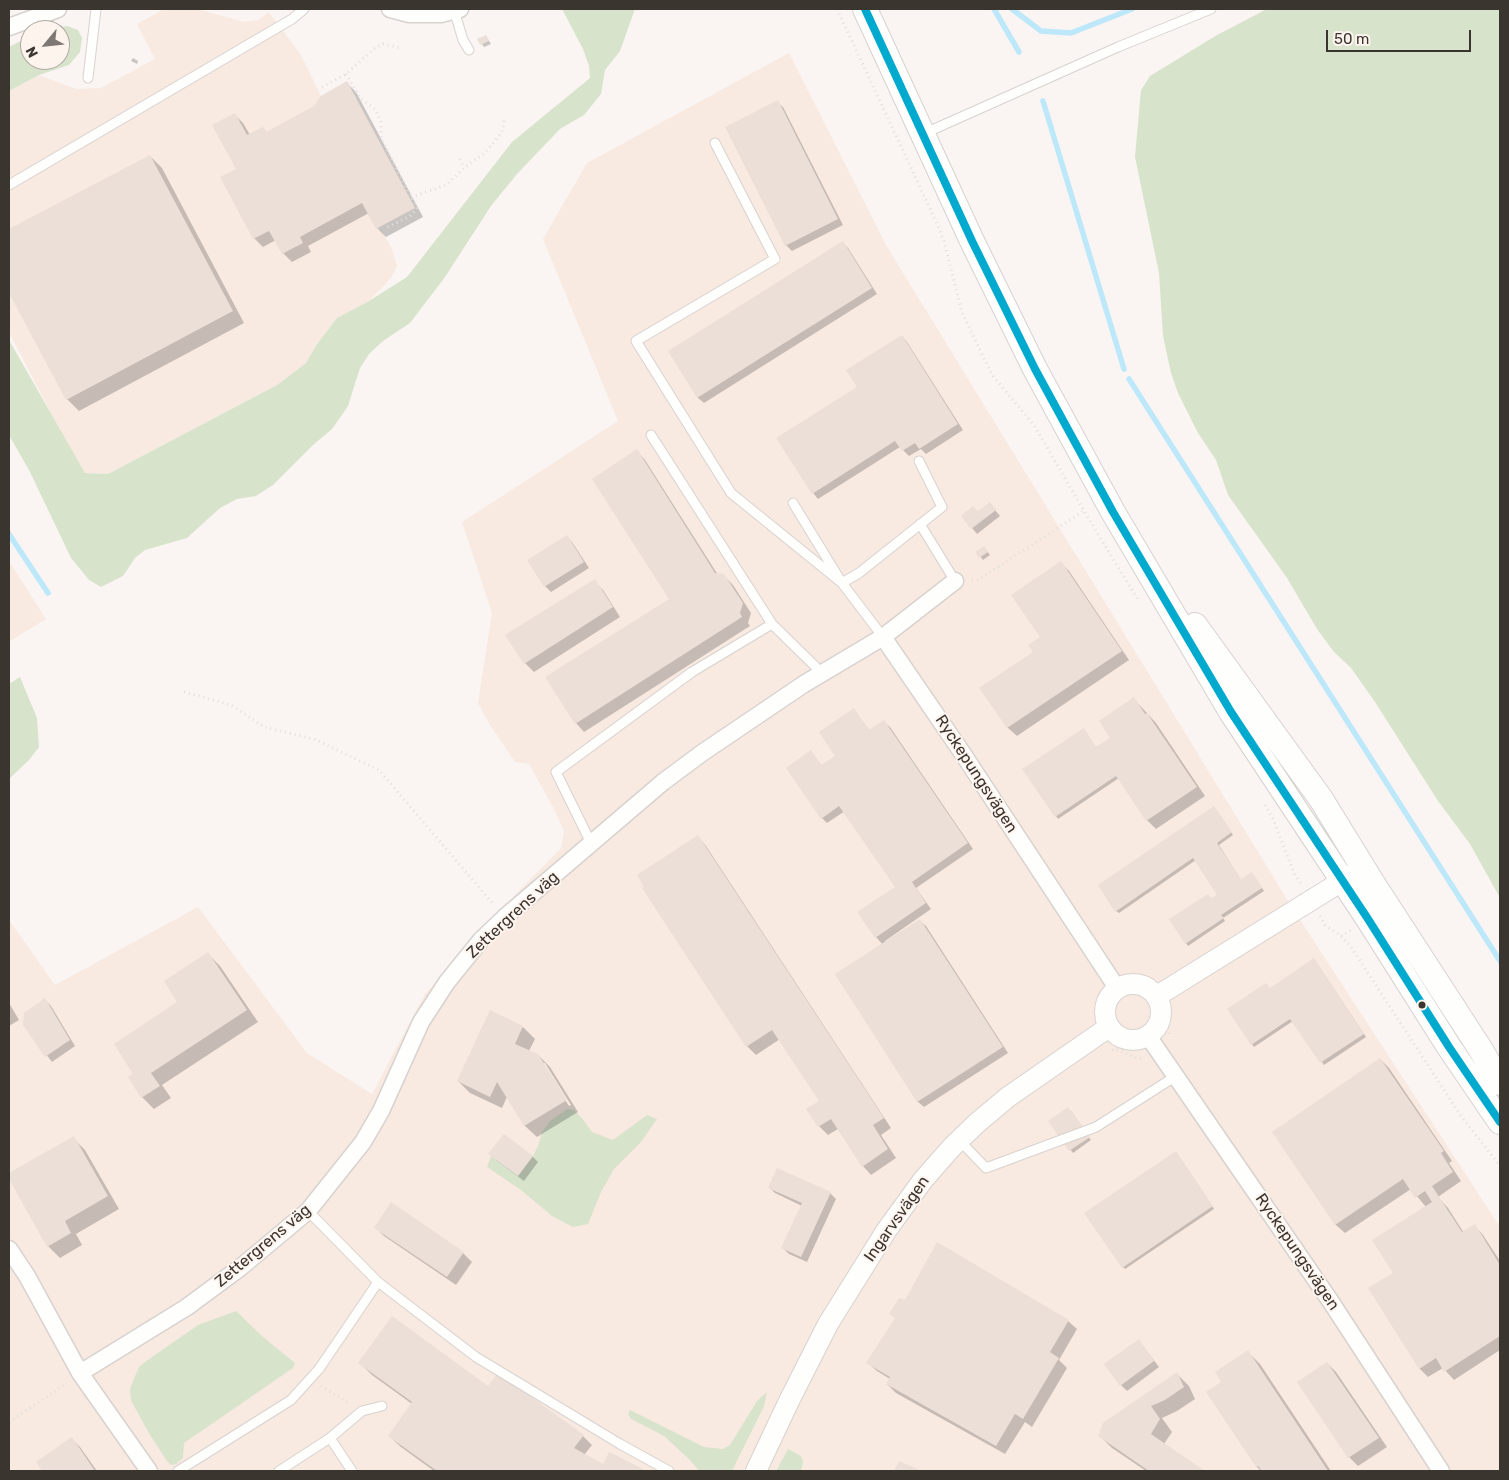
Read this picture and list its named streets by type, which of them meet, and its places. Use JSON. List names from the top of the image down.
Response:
{
  "streets": {
    "street": ["Ryckepungsvägen", "Zettergrens väg", "Ingarvsvägen"]
  },
  "crossings": [
    ["Ryckepungsvägen", "Zettergrens väg"],
    ["Ryckepungsvägen", "Ingarvsvägen"]
  ],
  "scale_bar": "50 m",
  "north": "bottom left"
}
